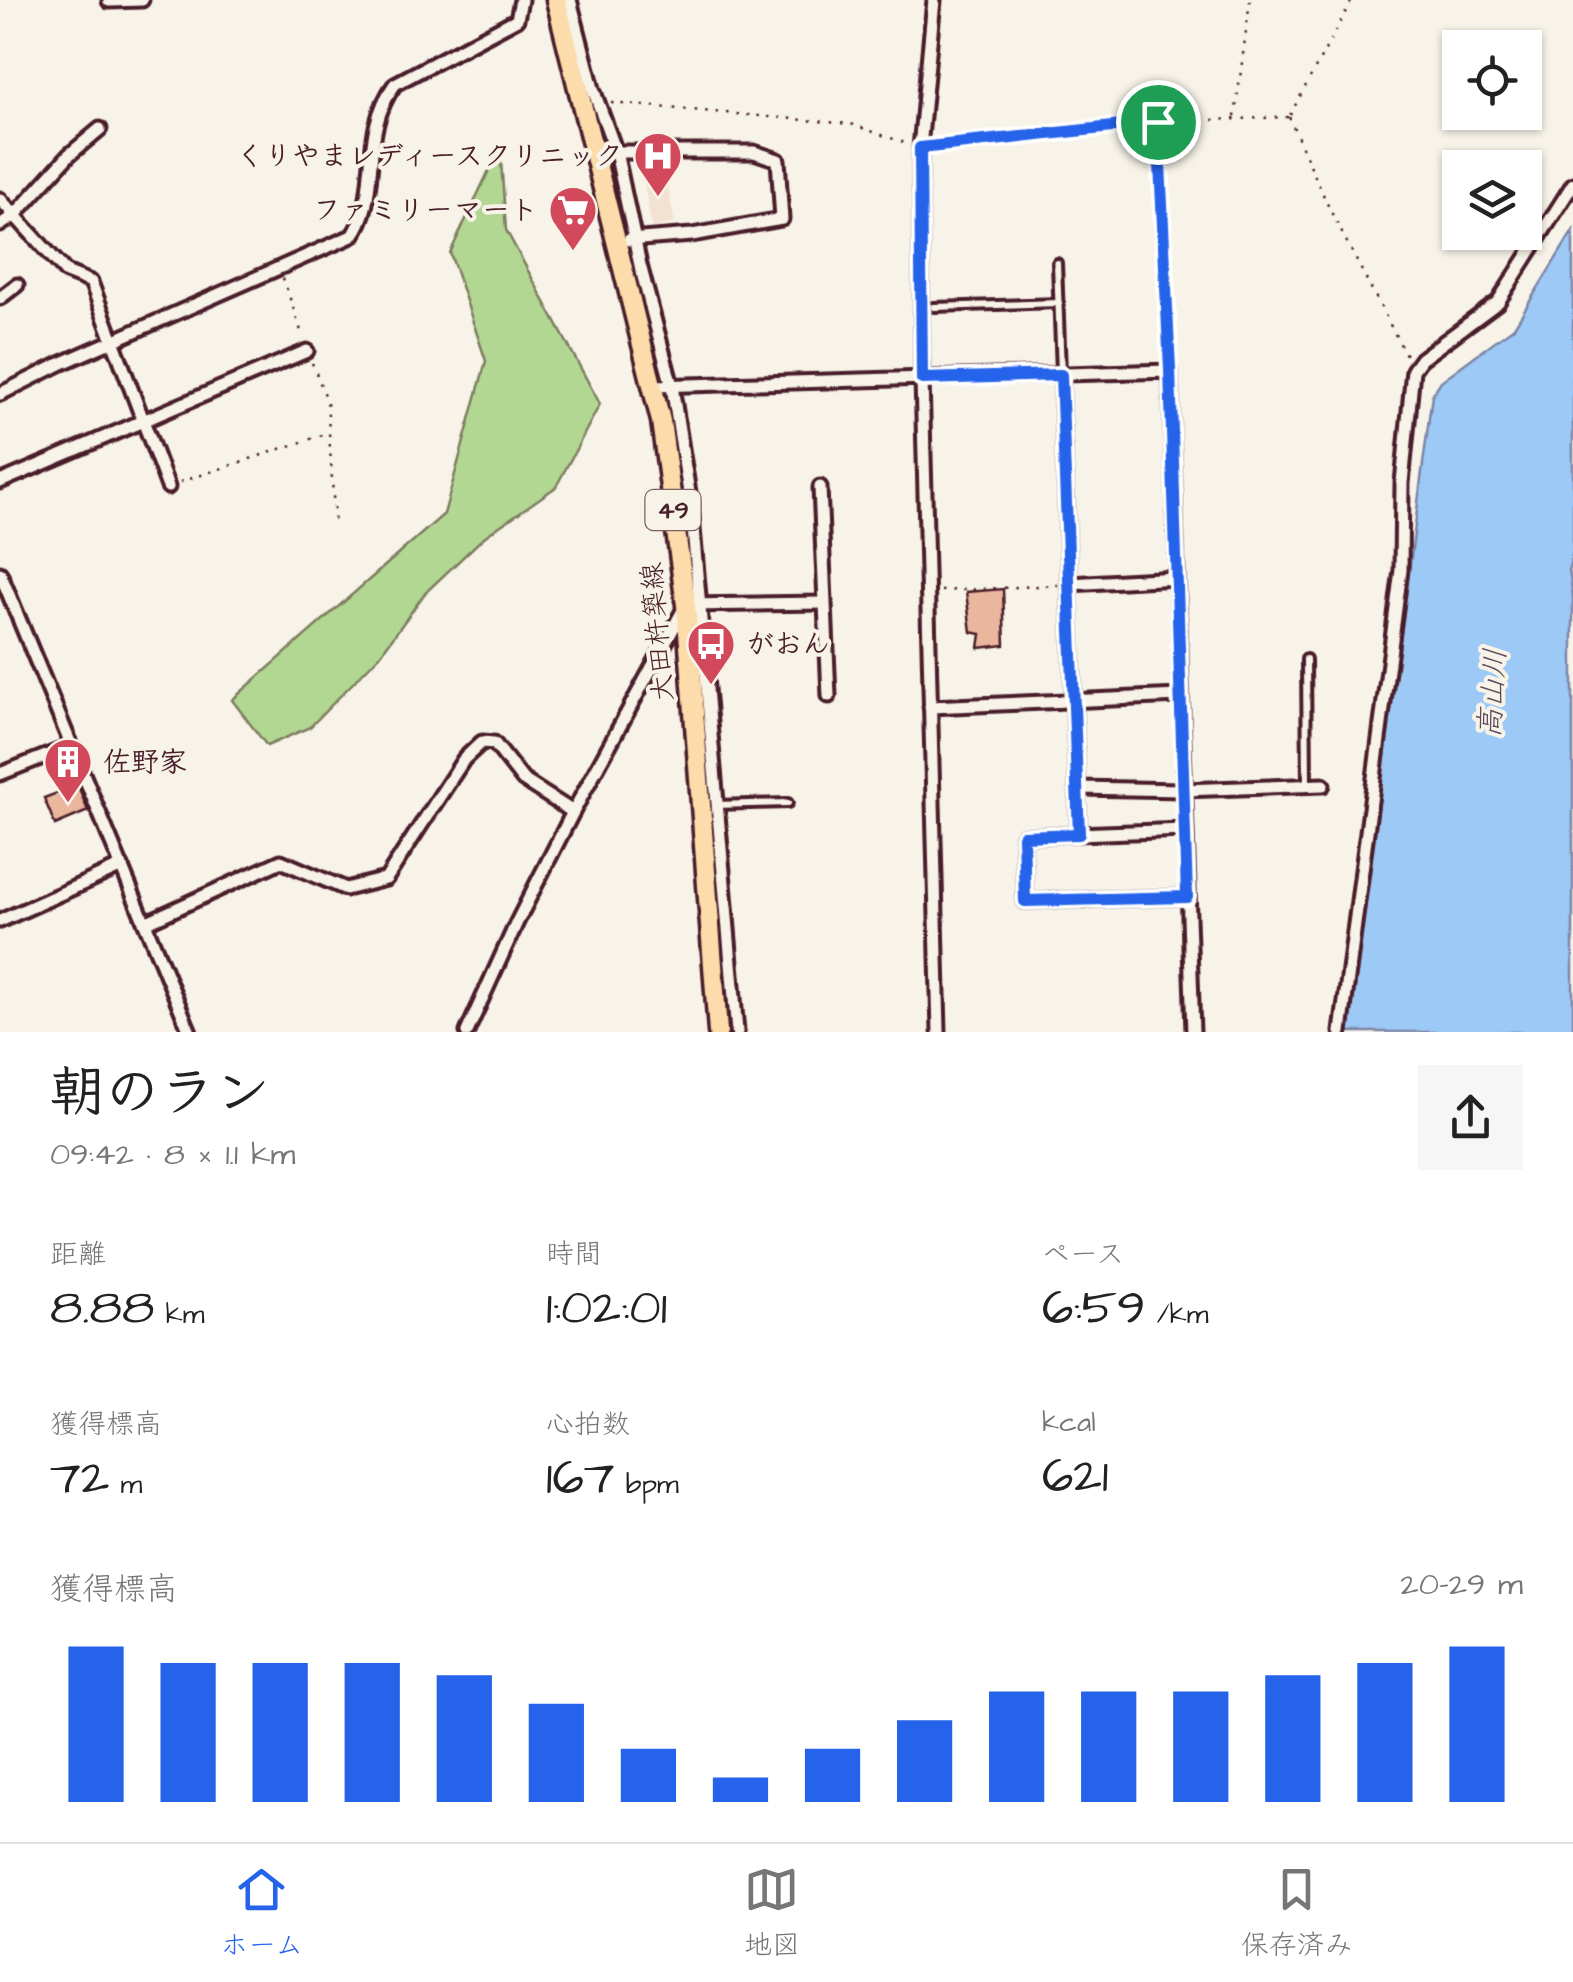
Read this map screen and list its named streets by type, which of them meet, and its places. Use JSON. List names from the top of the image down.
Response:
{
  "streets": {
    "main road": ["49", "大田杵築線"]
  },
  "water": ["高山川"],
  "places": {
    "hospital": ["くりやまレディースクリニック"],
    "supermarket": ["ファミリーマート"],
    "bus stop": ["がおん"],
    "building": ["佐野家"]
  },
  "page": {
    "heading": ["朝のラン", "09:42 · 8 × 1.1 km"],
    "stats": [
      ["距離", "8.88 km"],
      ["時間", "1:02:01"],
      ["ペース", "6:59 /km"],
      ["獲得標高", "72 m"],
      ["心拍数", "167 bpm"],
      ["kcal", "621"]
    ],
    "chart": ["獲得標高", "20–29 m"],
    "tabs": ["ホーム", "地図", "保存済み"]
  }
}
